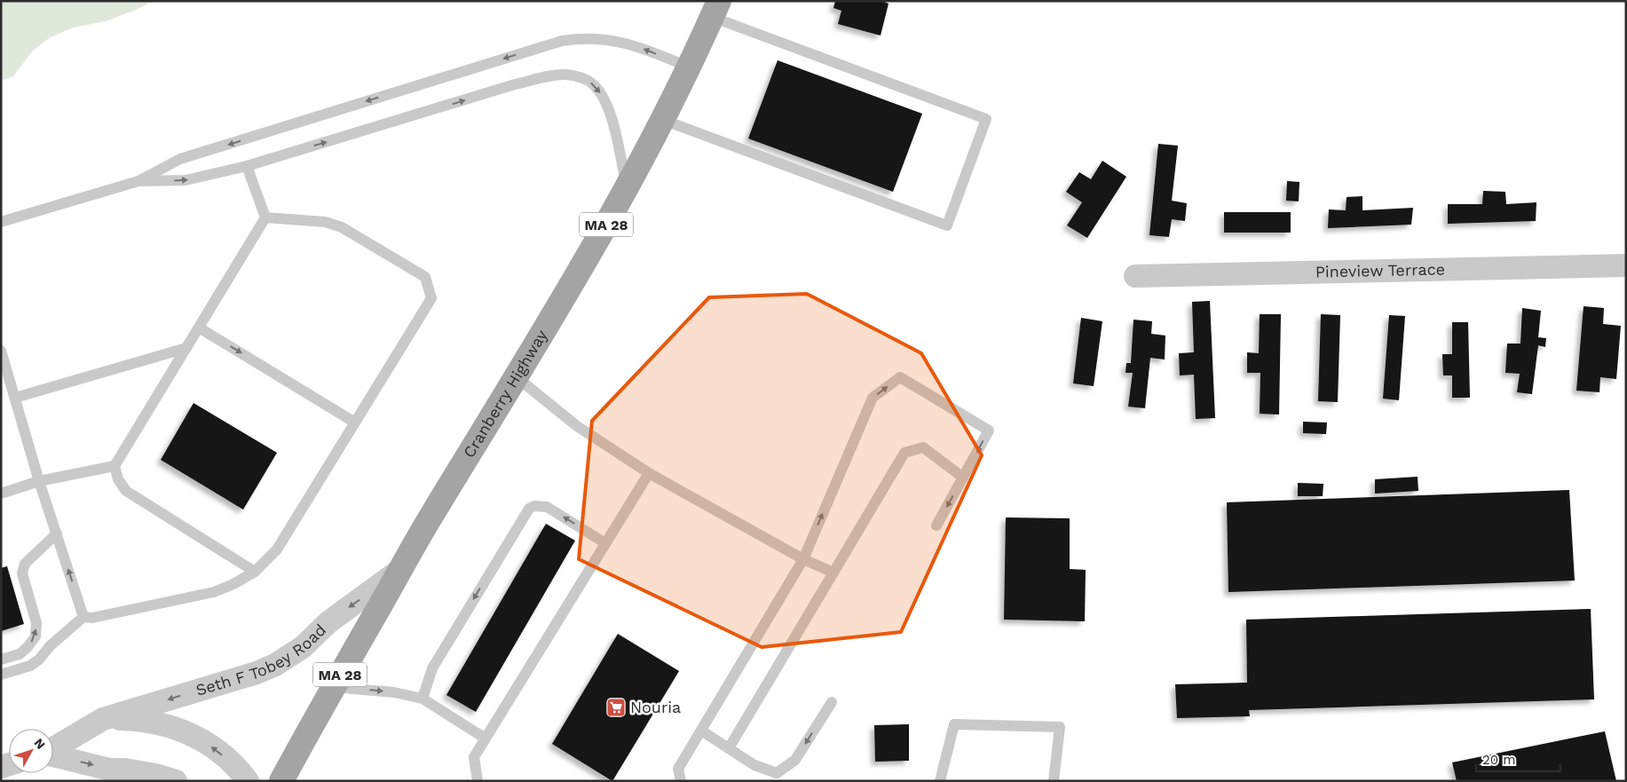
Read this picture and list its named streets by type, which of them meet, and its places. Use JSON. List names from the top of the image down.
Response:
{
  "streets": {
    "main road": ["MA 28", "Cranberry Highway"],
    "street": ["Pineview Terrace", "Seth F Tobey Road"]
  },
  "crossings": [
    ["Cranberry Highway", "Seth F Tobey Road"]
  ],
  "places": {
    "supermarket": ["Nouria"]
  },
  "scale_bar": "20 m",
  "north": "top right"
}
